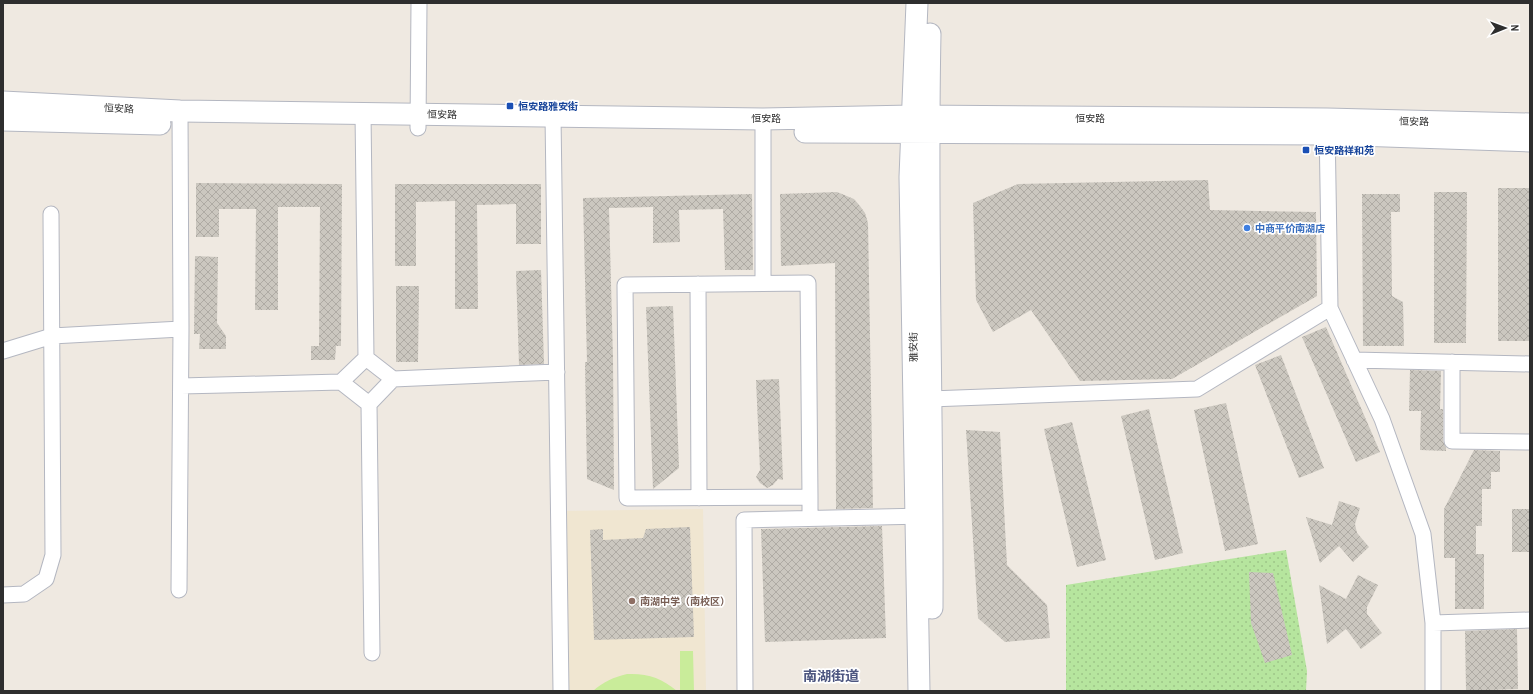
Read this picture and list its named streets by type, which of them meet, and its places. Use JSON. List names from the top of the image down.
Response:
{
  "streets": {
    "main road": ["恒安路", "雅安街"]
  },
  "crossings": [
    ["恒安路", "雅安街"]
  ],
  "districts": ["南湖街道"],
  "places": {
    "transit": ["恒安路雅安街", "恒安路祥和苑"],
    "other": ["中商平价南湖店", "南湖中学（南校区）"]
  },
  "north": "right"
}
